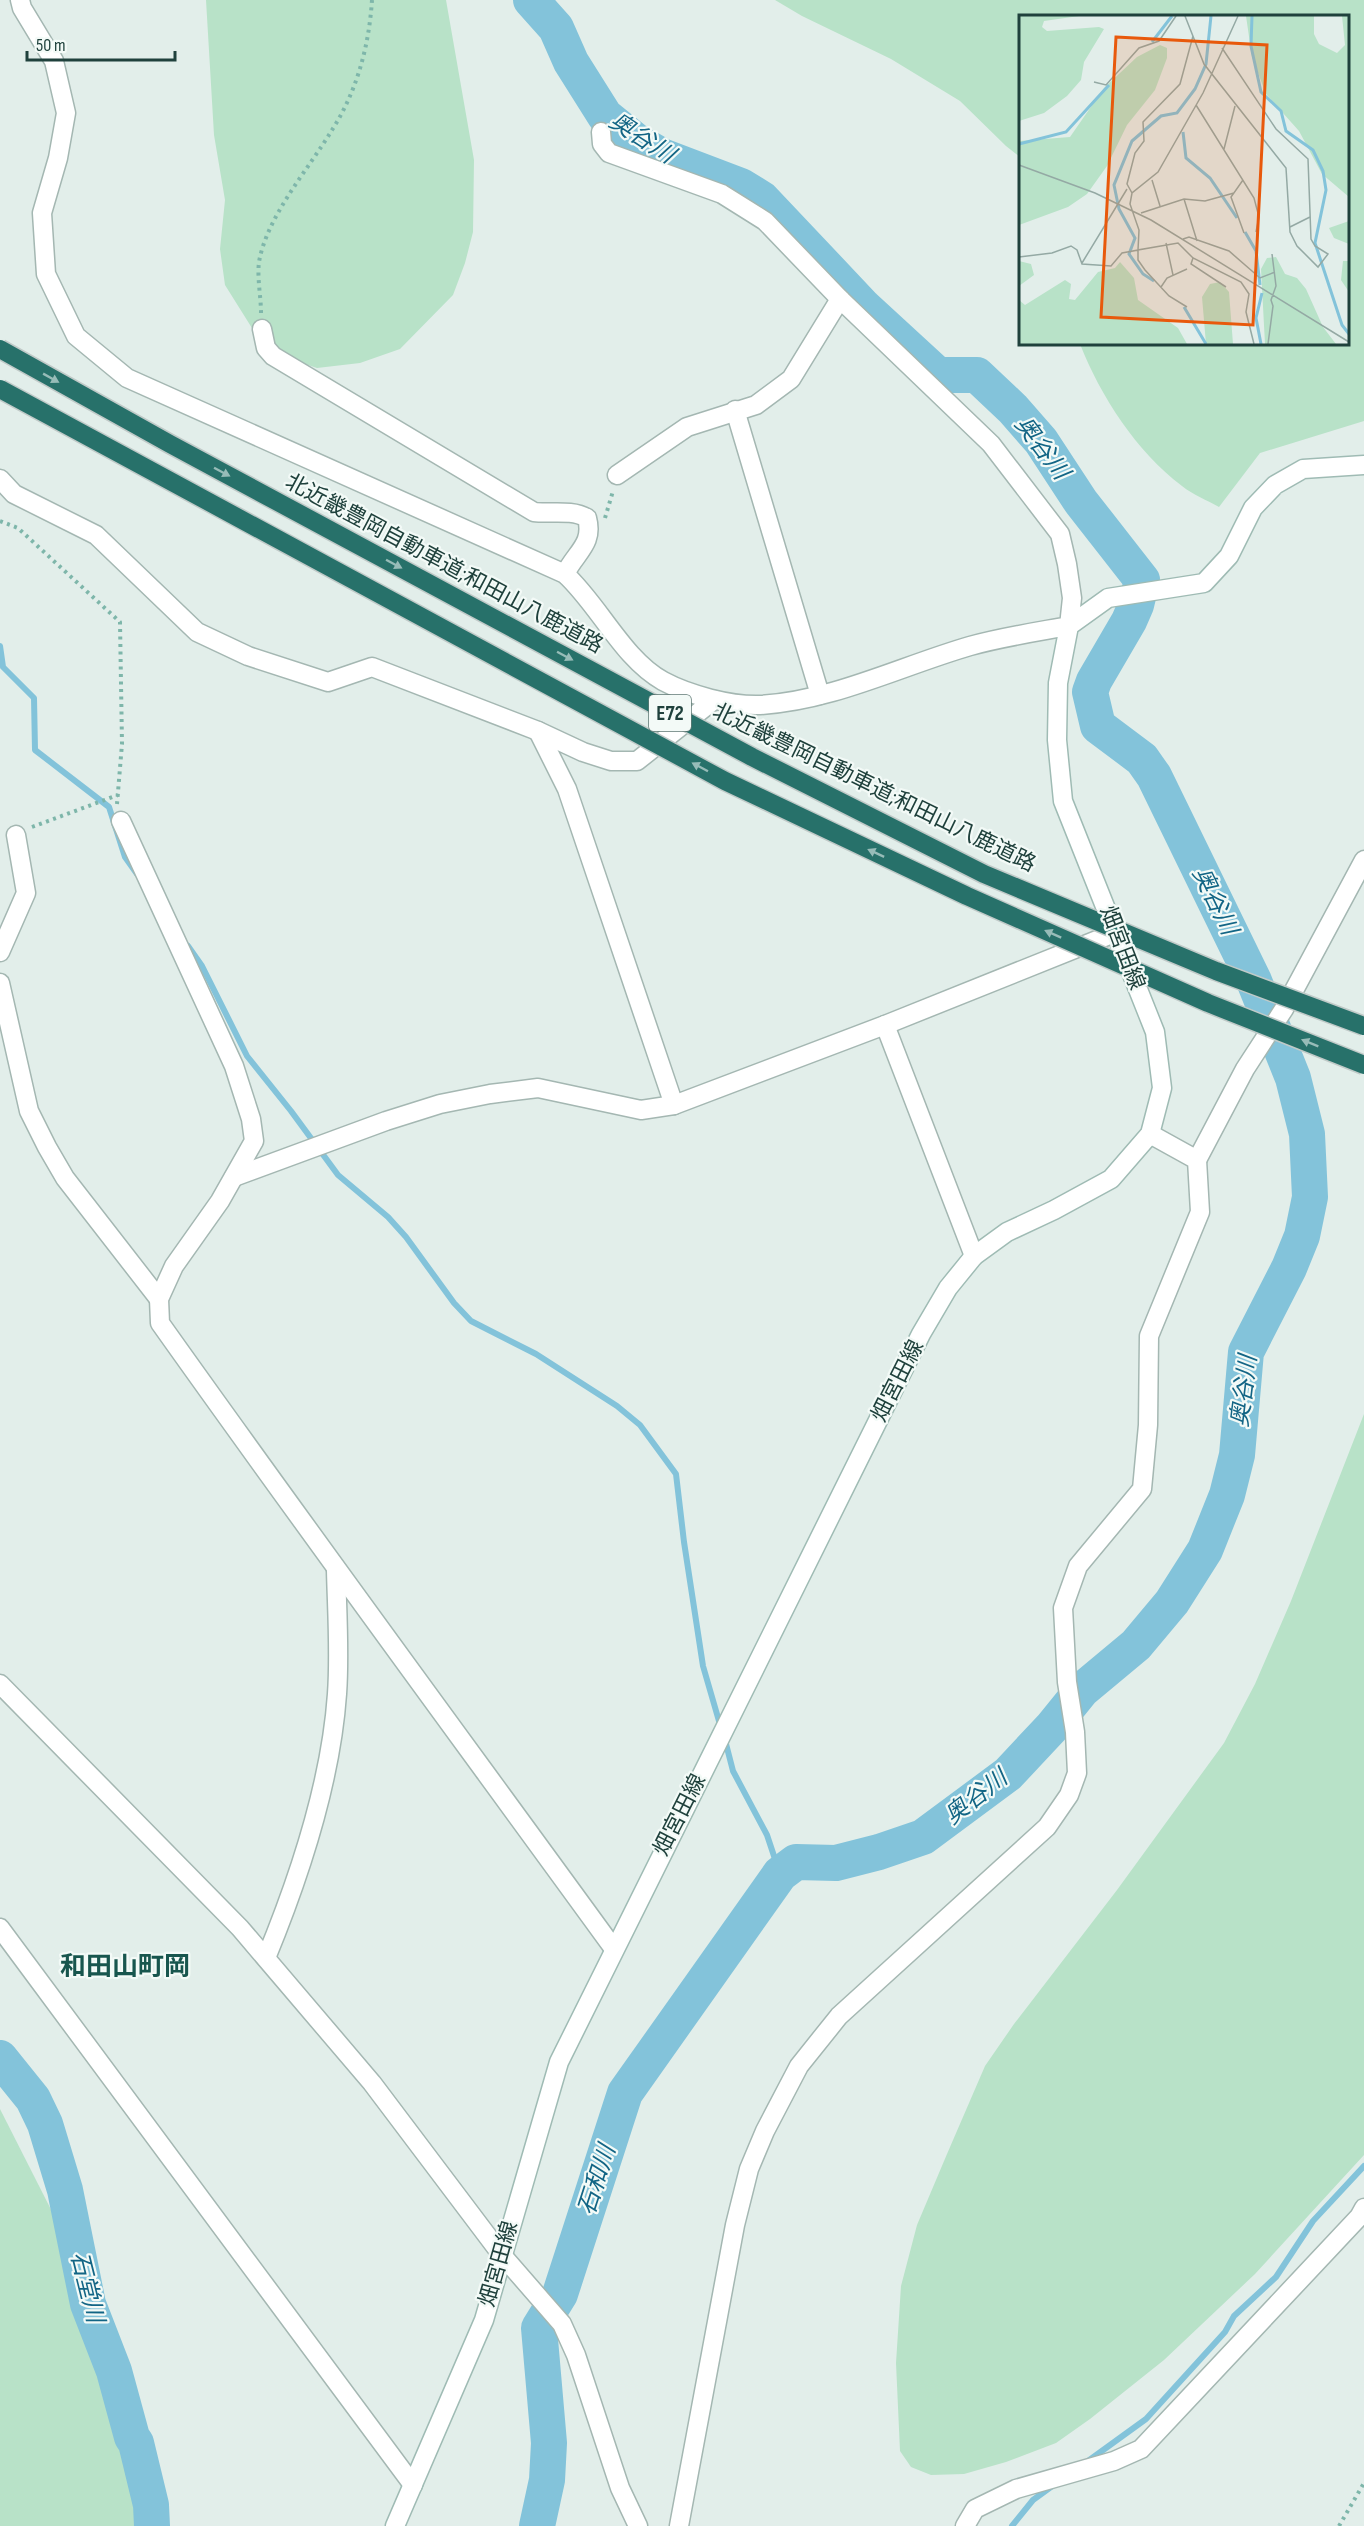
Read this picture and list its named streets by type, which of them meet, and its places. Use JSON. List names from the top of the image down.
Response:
{
  "streets": {
    "highway": ["北近畿豊岡自動車道;和田山八鹿道路", "E72"],
    "street": ["畑宮田線"]
  },
  "districts": ["和田山町岡"],
  "water": ["奥谷川", "石和川", "石堂川"],
  "scale_bar": "50 m"
}
